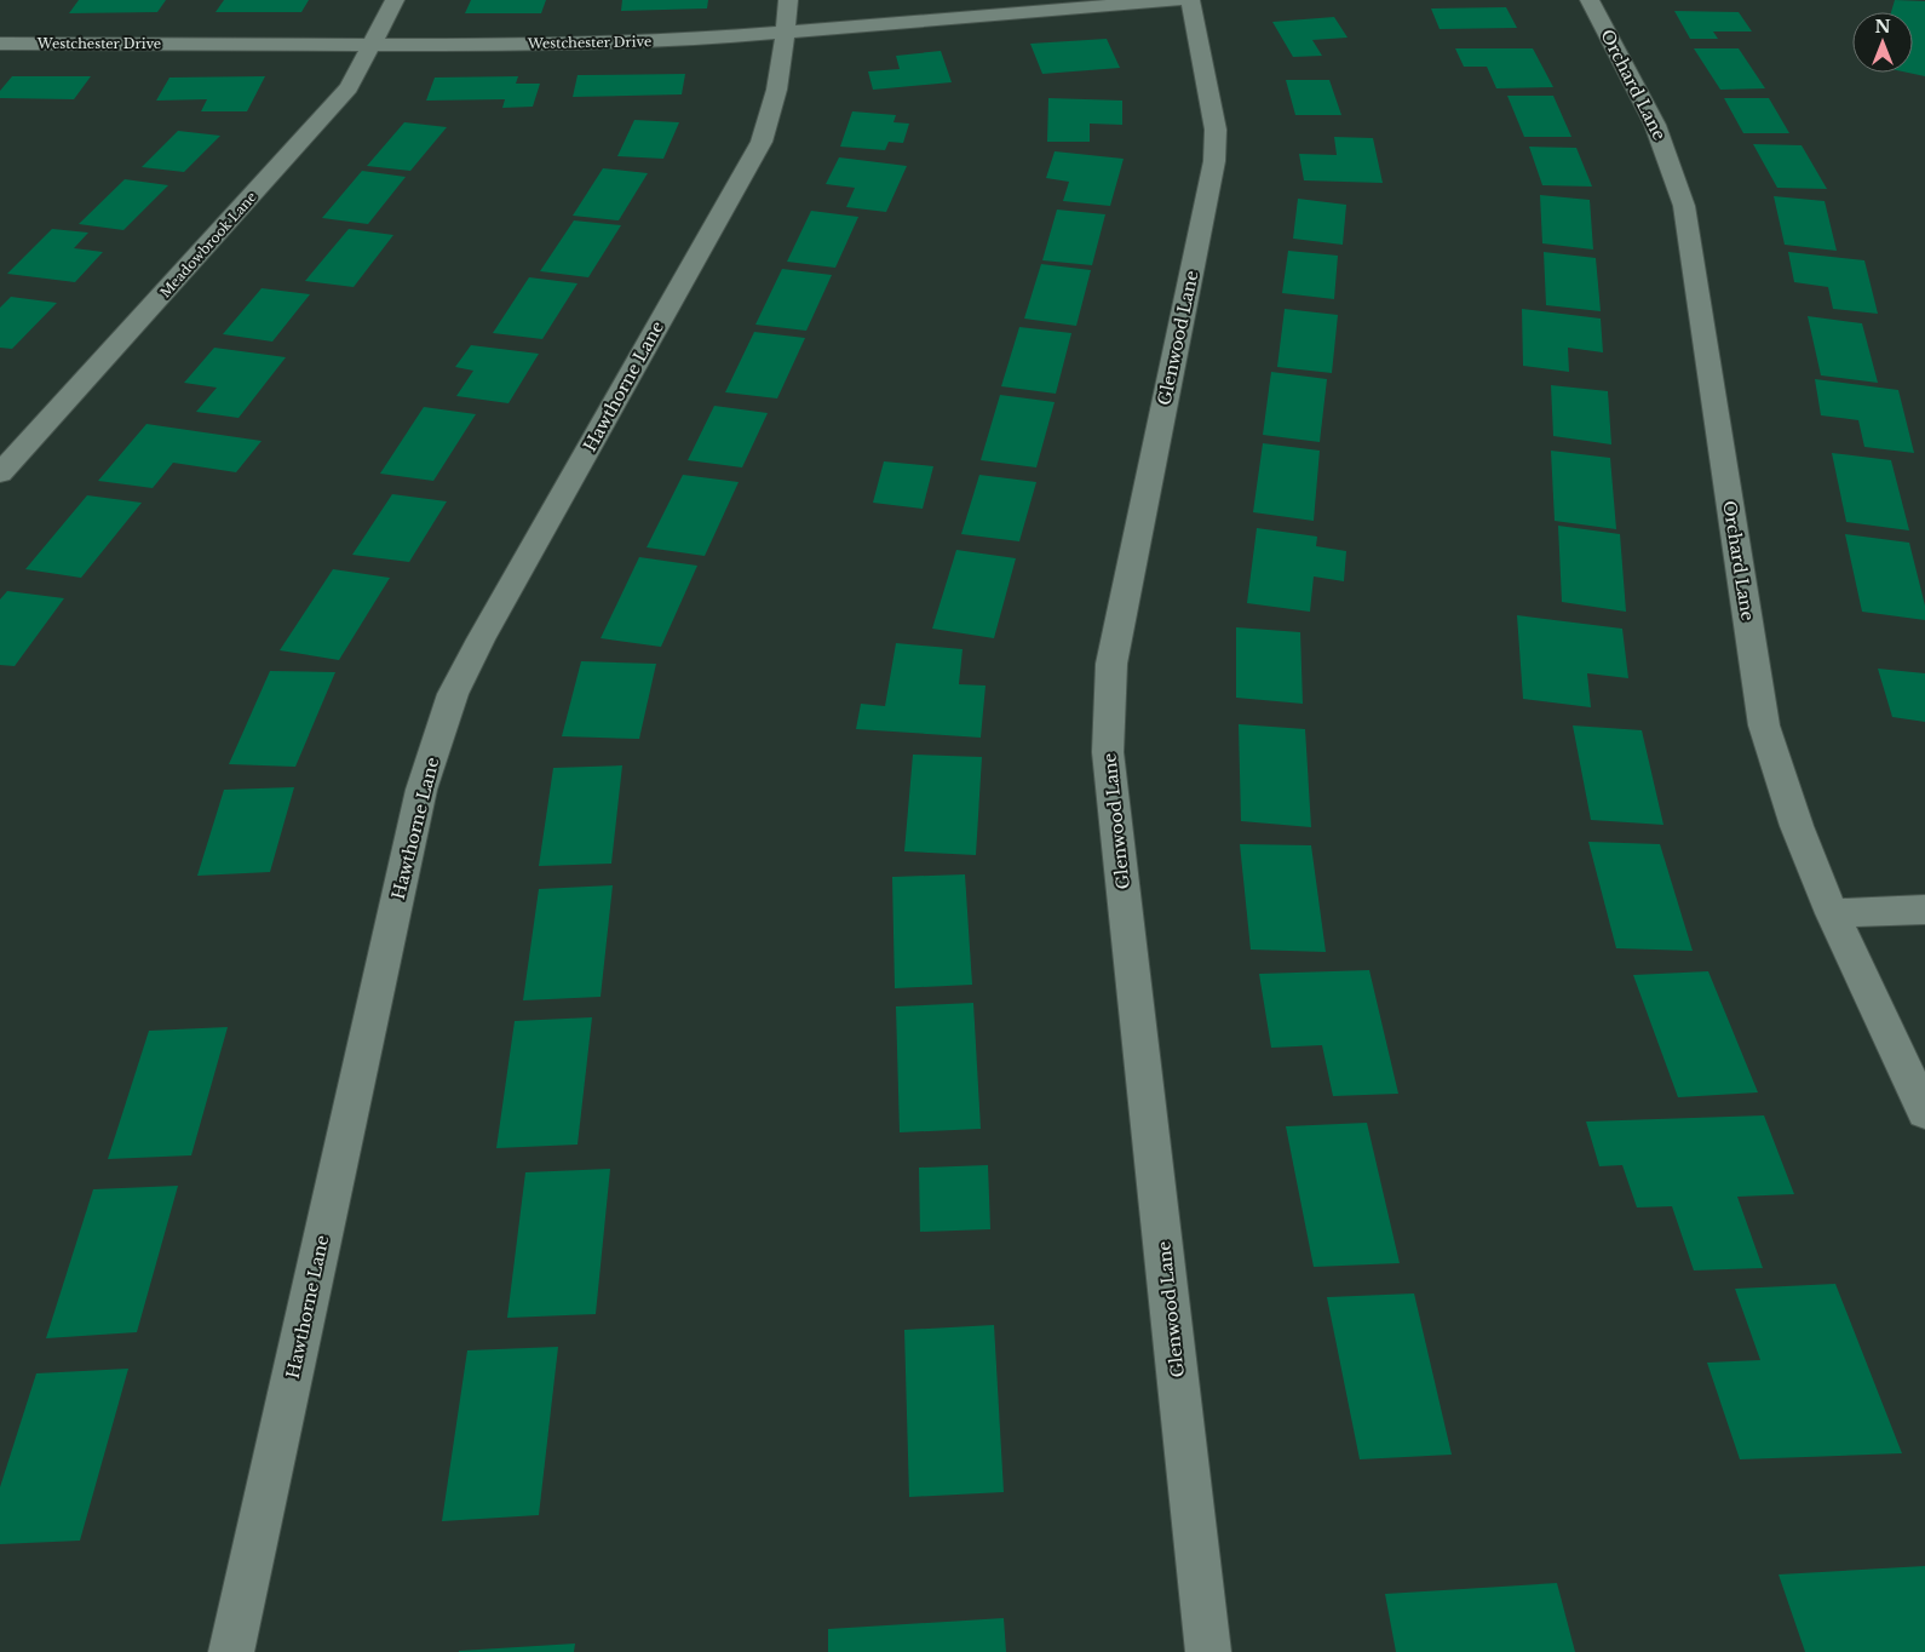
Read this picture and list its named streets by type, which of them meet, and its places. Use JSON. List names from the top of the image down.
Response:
{
  "streets": {
    "street": [
      "Westchester Drive",
      "Orchard Lane",
      "Meadowbrook Lane",
      "Glenwood Lane",
      "Hawthorne Lane"
    ]
  },
  "crossings": [
    ["Westchester Drive", "Meadowbrook Lane"],
    ["Westchester Drive", "Hawthorne Lane"]
  ],
  "north": "top"
}
